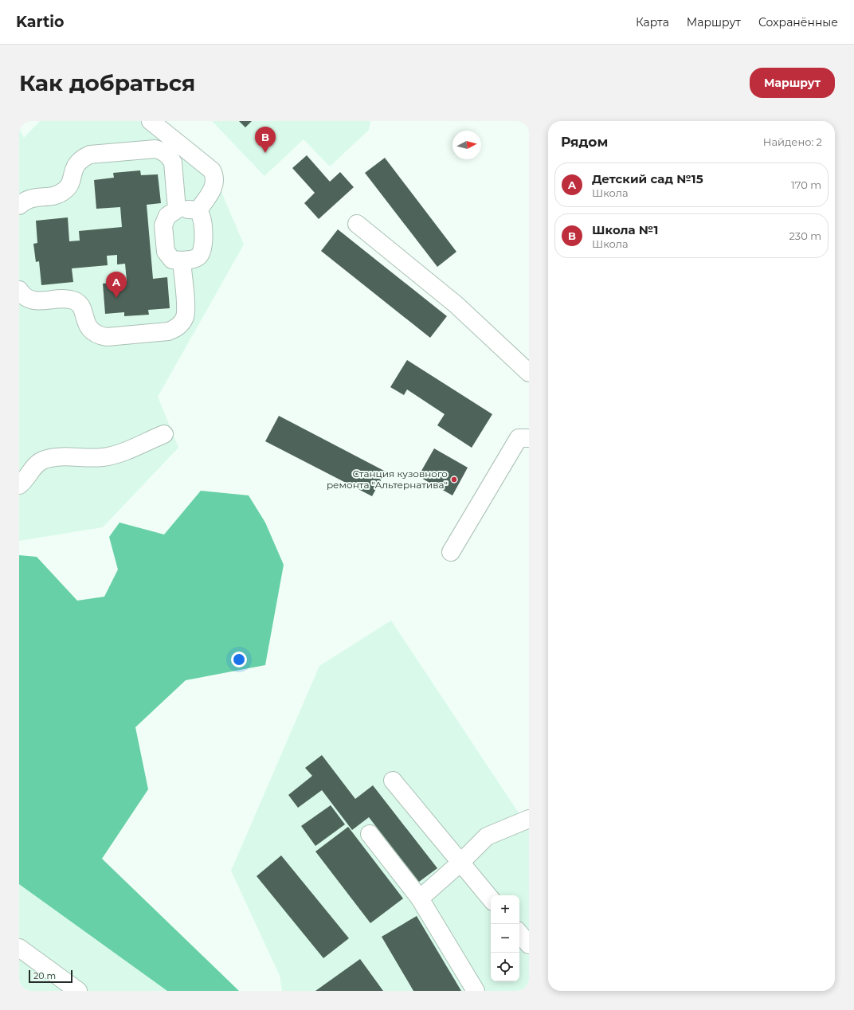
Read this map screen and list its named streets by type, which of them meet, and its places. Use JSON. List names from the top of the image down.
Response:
{
  "places": ["Станция кузовного ремонта \"Альтернатива\""],
  "scale_bar": "20 m",
  "north": "right",
  "page": {
    "header": "Kartio",
    "nav": ["Карта", "Маршрут", "Сохранённые"],
    "buttons": "Маршрут",
    "title": "Как добраться",
    "heading": ["Рядом", "Найдено: 2"],
    "pins": ["B", "A"],
    "list": [
      {
        "mark": "A",
        "name": "Детский сад №15",
        "note": "Школа",
        "value": "170 m"
      },
      {
        "mark": "B",
        "name": "Школа №1",
        "note": "Школа",
        "value": "230 m"
      }
    ],
    "map_buttons": ["+", "−"],
    "scale": "20 m"
  }
}
